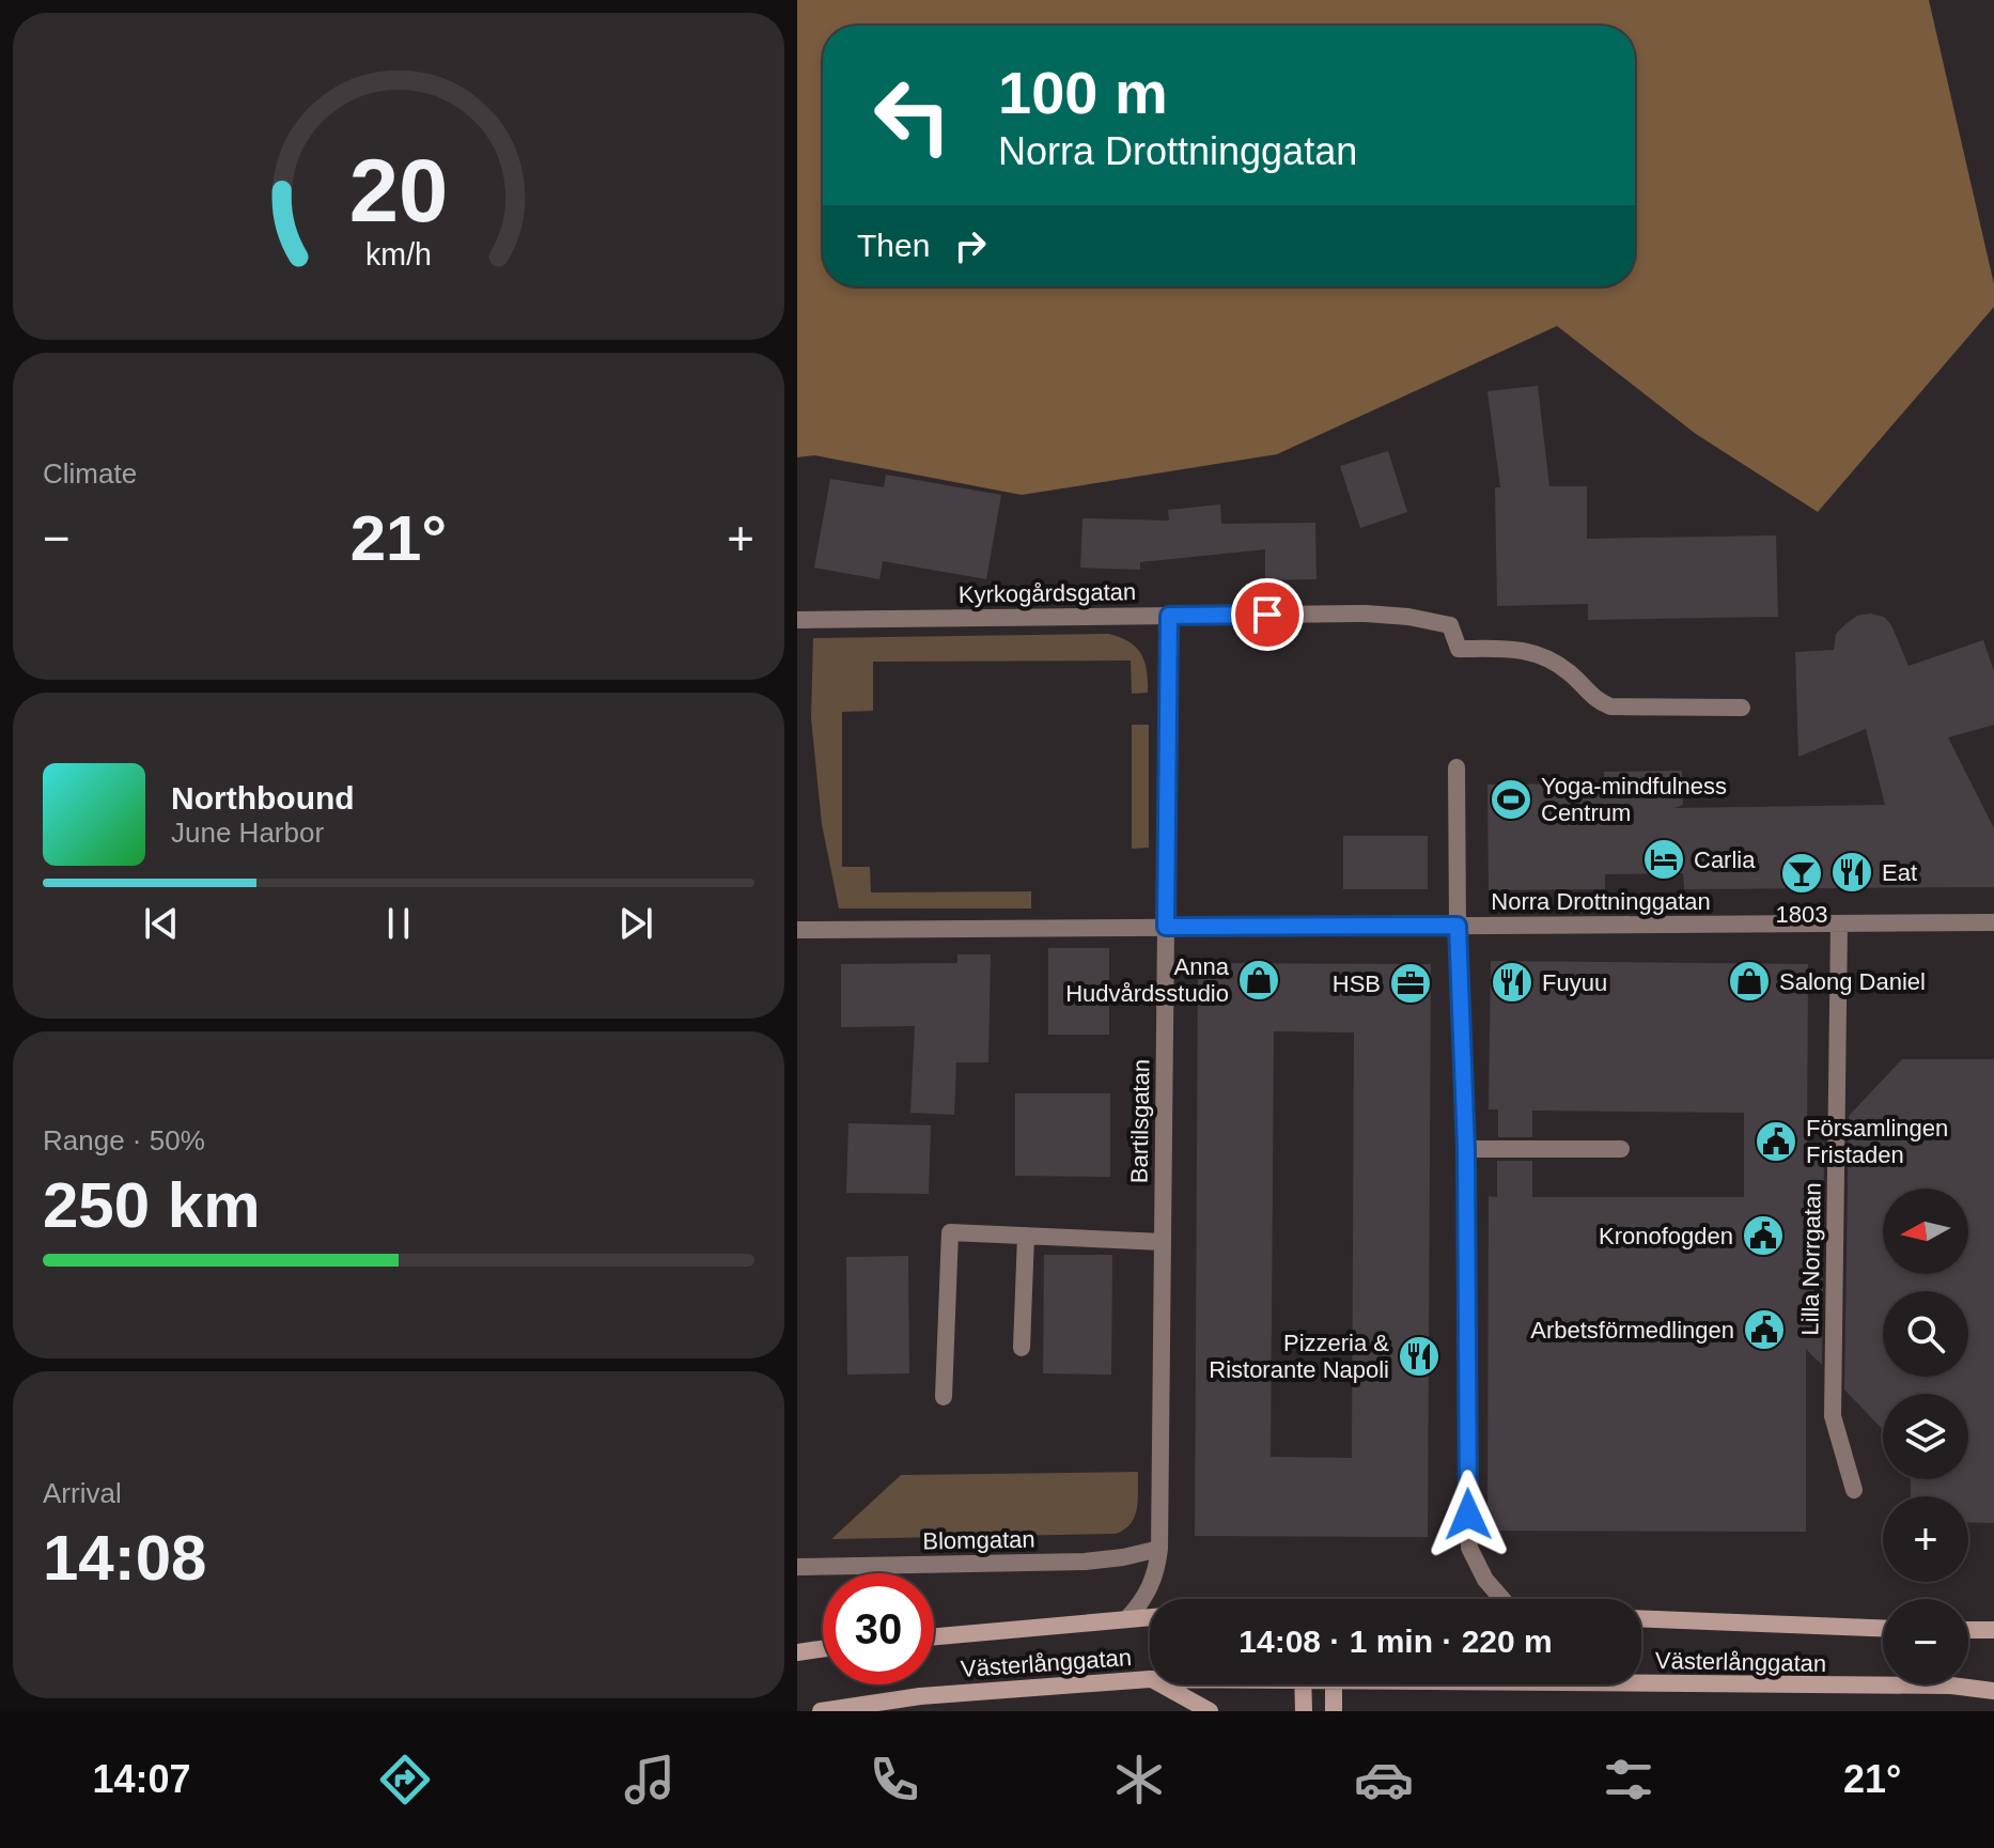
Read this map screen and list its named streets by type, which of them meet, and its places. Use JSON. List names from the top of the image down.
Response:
{
  "streets": {
    "main road": ["Västerlånggatan"],
    "street": [
      "Kyrkogårdsgatan",
      "Norra Drottninggatan",
      "Bartilsgatan",
      "Lilla Norrgatan",
      "Blomgatan"
    ]
  },
  "crossings": [
    ["Kyrkogårdsgatan", "Bartilsgatan"],
    ["Norra Drottninggatan", "Bartilsgatan"],
    ["Norra Drottninggatan", "Lilla Norrgatan"],
    ["Bartilsgatan", "Blomgatan"],
    ["Bartilsgatan", "Västerlånggatan"]
  ],
  "places": {
    "sports": ["Yoga-mindfulness Centrum"],
    "hotel": ["Carlia"],
    "restaurant": ["Eat", "Fuyuu", "Pizzeria & Ristorante Napoli"],
    "bar": ["1803"],
    "shop": ["Anna Hudvårdsstudio", "Salong Daniel"],
    "office": ["HSB"],
    "public building": ["Församlingen Fristaden", "Kronofogden", "Arbetsförmedlingen"]
  },
  "north": "left",
  "page": {
    "turn": ["100 m", "Norra Drottninggatan"],
    "then": "Then",
    "tile": [
      "Climate",
      ["Range · 50%", "250 km"],
      ["Arrival", "14:08"]
    ],
    "heat": ["−", "21°", "+"],
    "song": ["Northbound", "June Harbor"],
    "map_buttons": ["+", "−"],
    "limit": "30",
    "trip": "14:08 · 1 min · 220 m",
    "tabs": ["14:07", "21°"],
    "gauge": ["20", "km/h"]
  }
}
